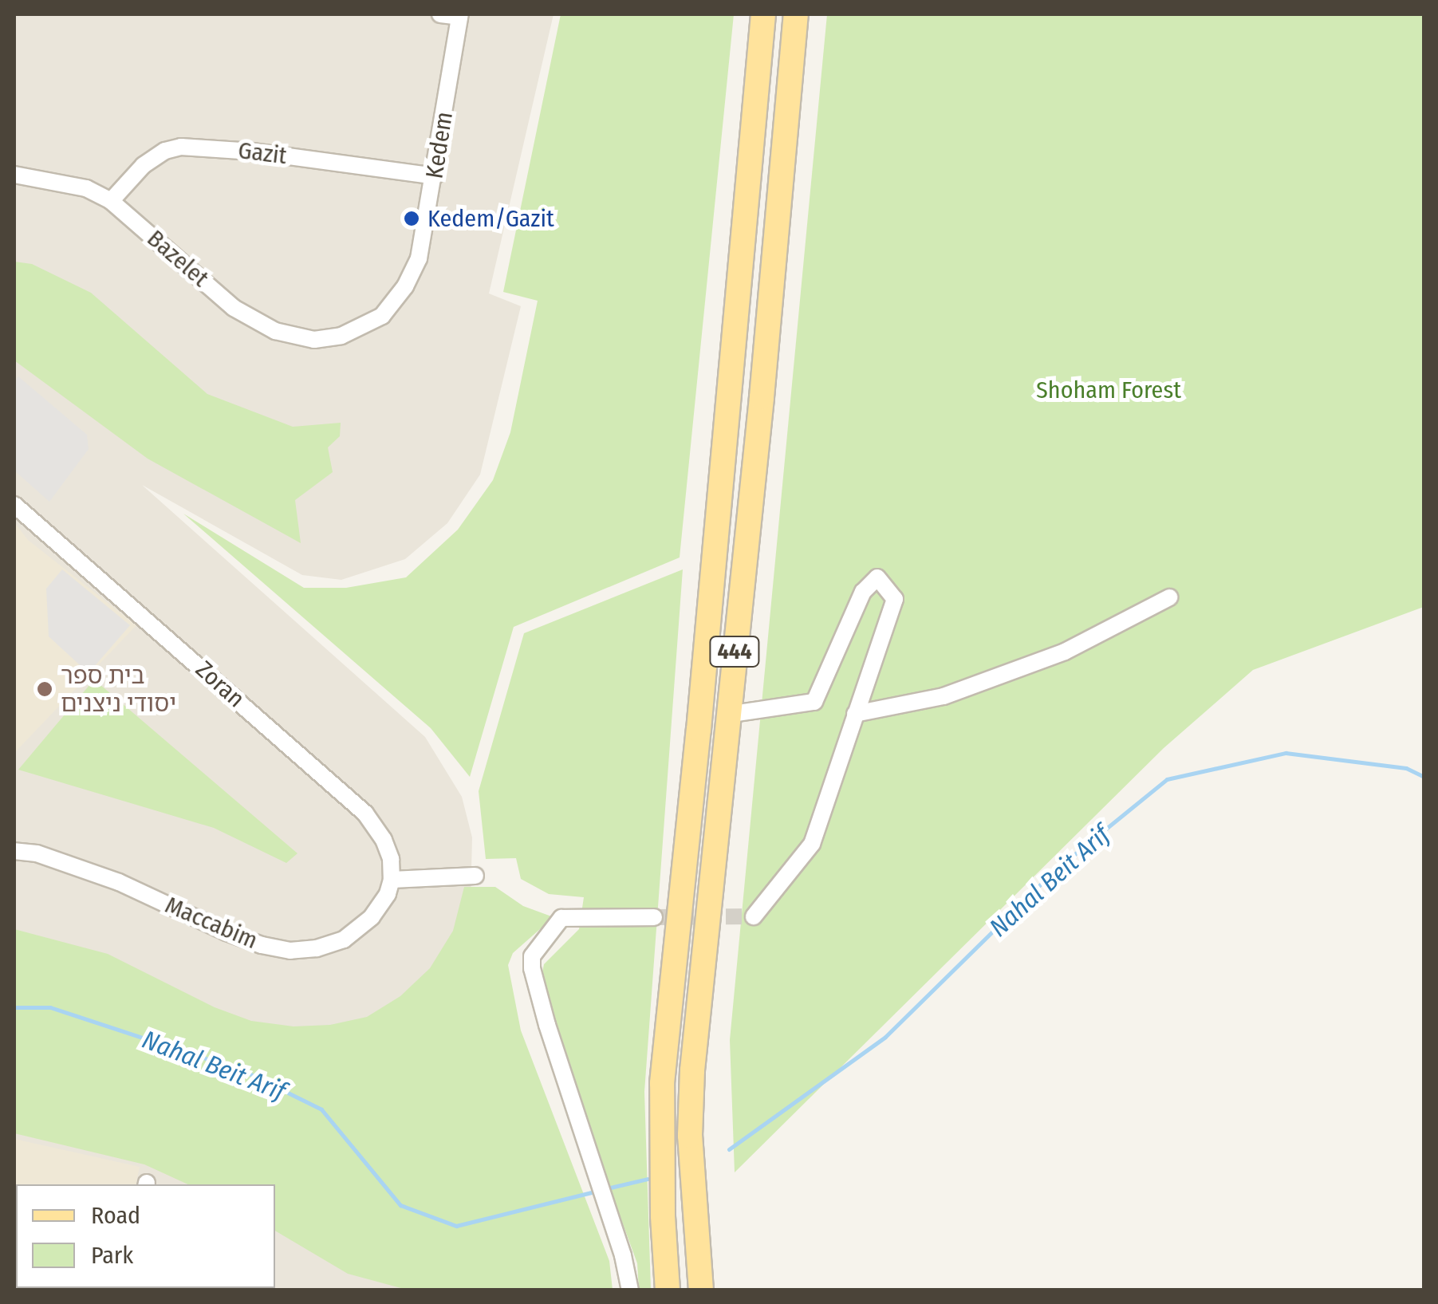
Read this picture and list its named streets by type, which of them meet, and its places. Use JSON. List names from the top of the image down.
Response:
{
  "streets": {
    "main road": ["444"],
    "street": [
      "Kedem",
      "Gazit",
      "Bazelet",
      "Zoran",
      "Maccabim"
    ]
  },
  "crossings": [
    ["Kedem", "Gazit"],
    ["Kedem", "Bazelet"],
    ["Gazit", "Bazelet"],
    ["Zoran", "Maccabim"]
  ],
  "water": ["Nahal Beit Arif"],
  "parks": ["Shoham Forest"],
  "places": ["Kedem/Gazit", "בית ספר יסודי ניצנים"],
  "legend": ["Road", "Park"]
}
